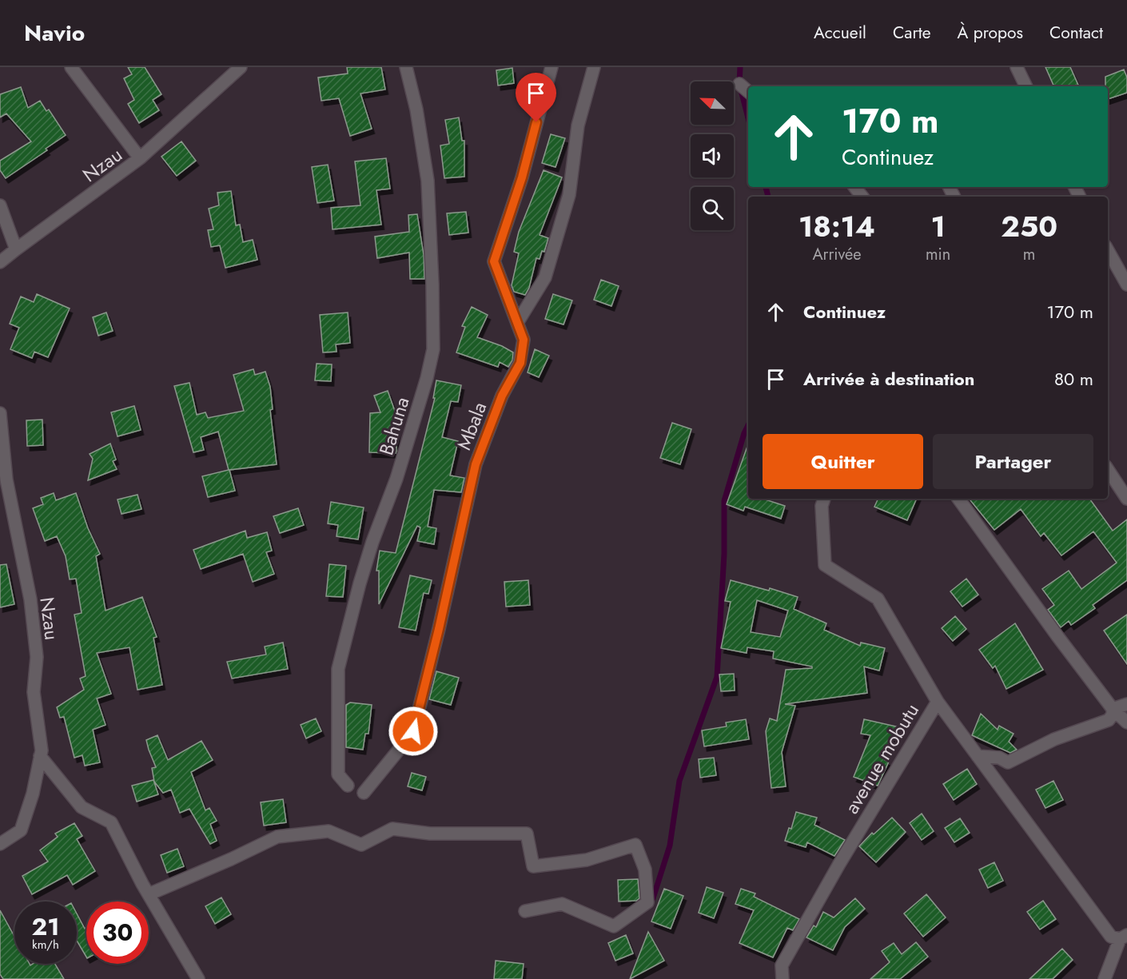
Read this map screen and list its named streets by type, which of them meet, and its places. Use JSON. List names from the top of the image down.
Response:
{
  "streets": {
    "street": [
      "Nzau",
      "Bahuna",
      "Mbala",
      "avenue mobutu"
    ]
  },
  "north": "top left",
  "page": {
    "header": "Navio",
    "nav": [
      "Accueil",
      "Carte",
      "À propos",
      "Contact"
    ],
    "turn": ["170 m", "Continuez"],
    "eta": [
      "18:14",
      "Arrivée",
      "1",
      "min",
      "250",
      "m"
    ],
    "list": [
      {
        "name": "Continuez",
        "value": "170 m"
      },
      {
        "name": "Arrivée à destination",
        "value": "80 m"
      }
    ],
    "buttons": ["Quitter", "Partager"],
    "speed": "21 km/h",
    "limit": "30"
  }
}
